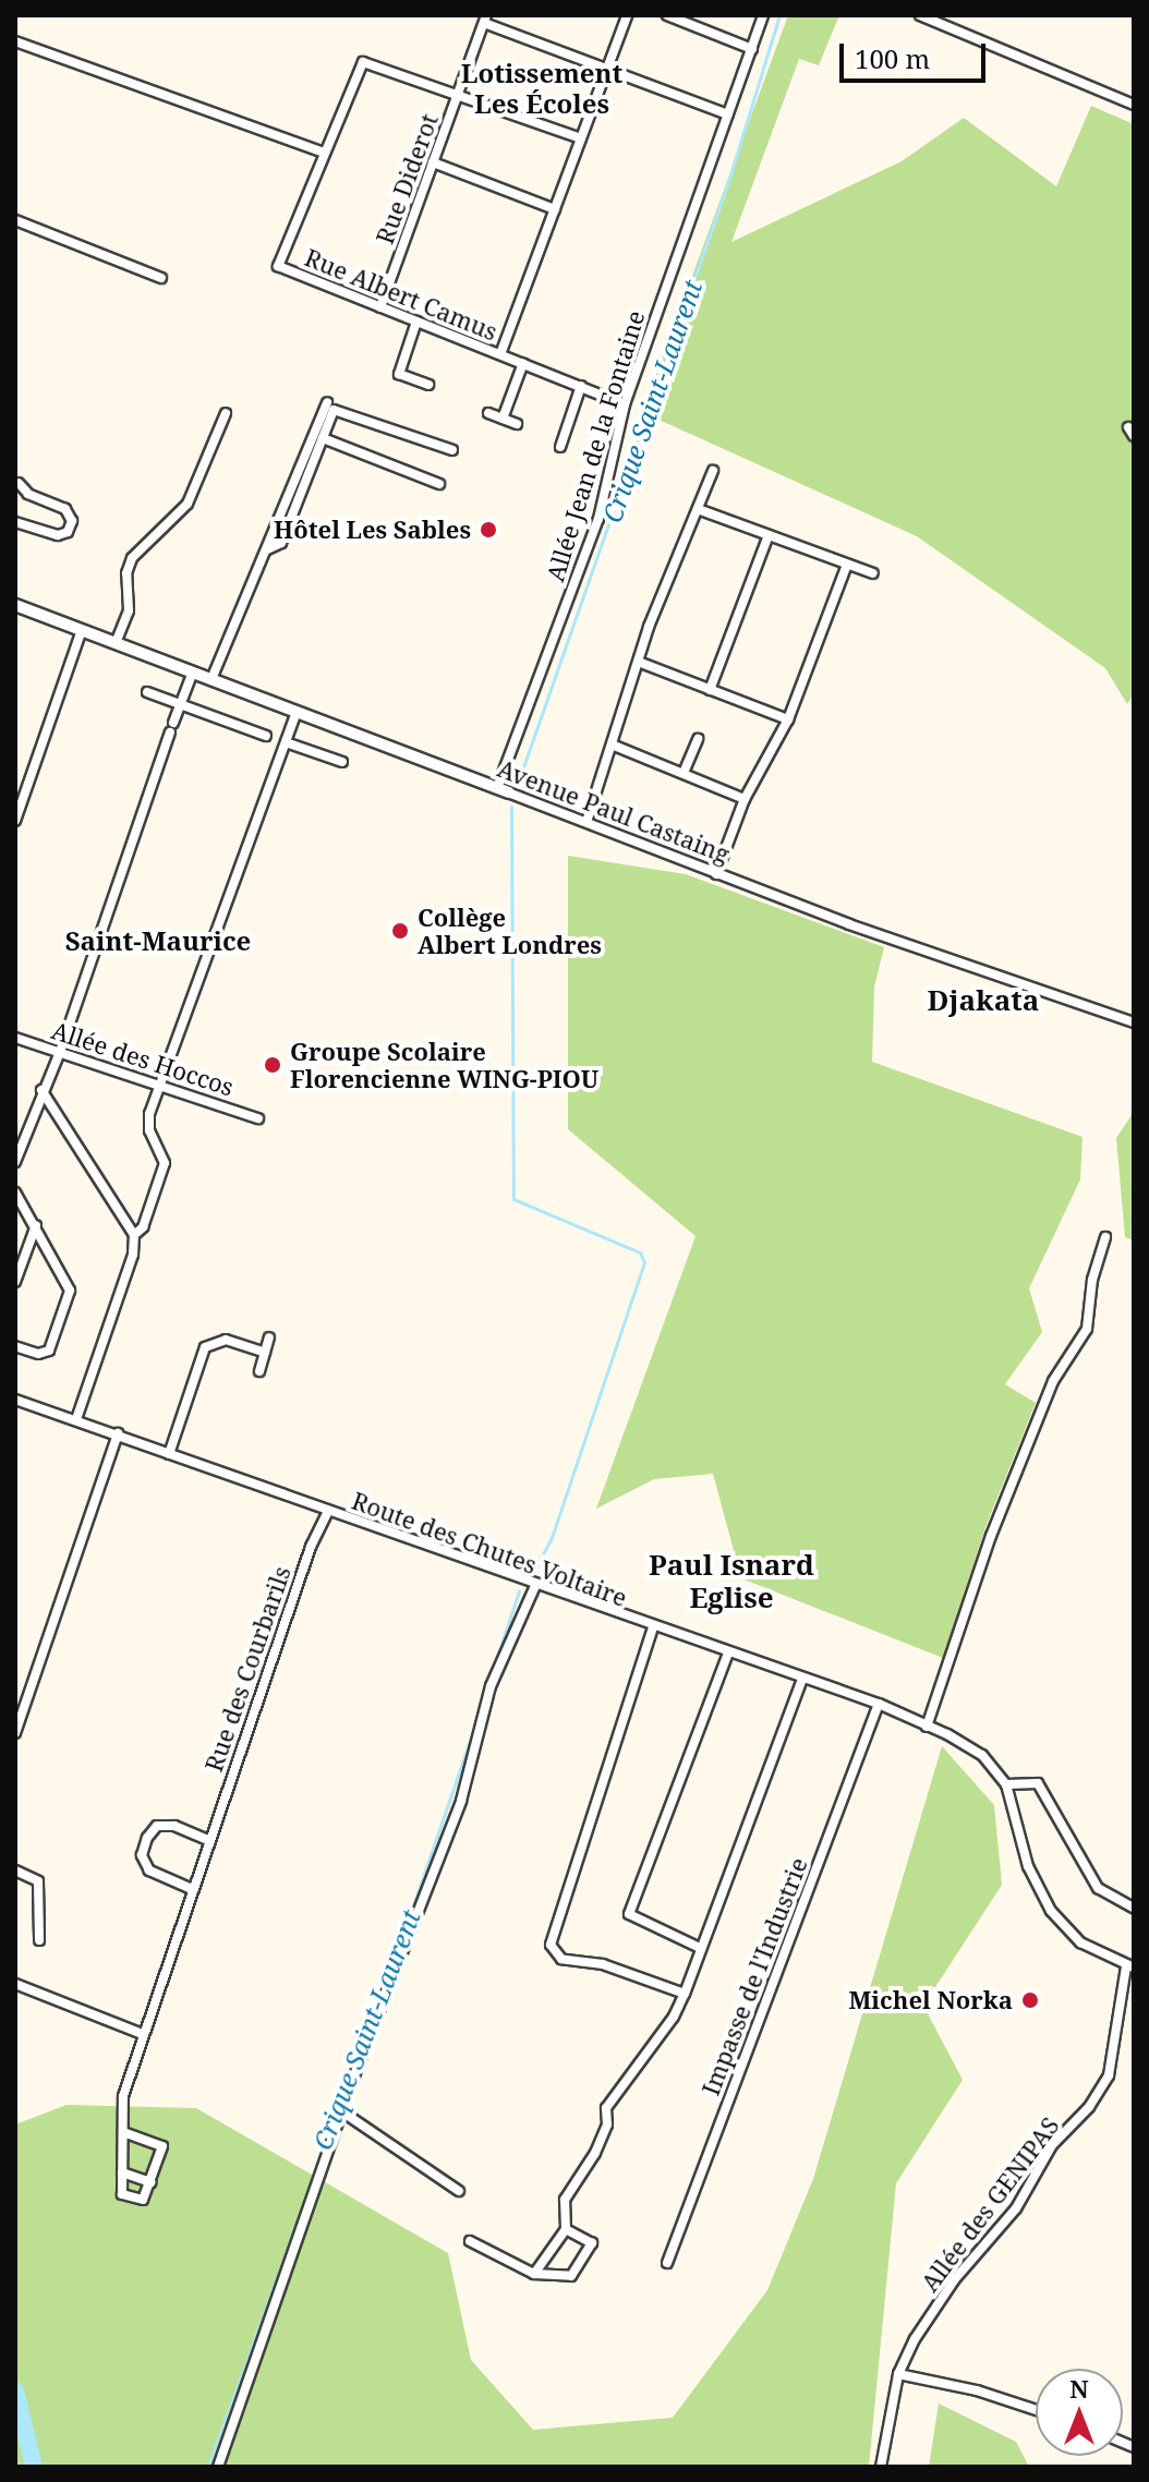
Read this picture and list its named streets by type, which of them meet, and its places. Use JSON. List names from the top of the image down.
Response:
{
  "streets": {
    "street": [
      "Rue Diderot",
      "Rue Albert Camus",
      "Allée Jean de la Fontaine",
      "Avenue Paul Castaing",
      "Allée des Hoccos",
      "Route des Chutes Voltaire",
      "Rue des Courbarils",
      "Impasse de l'Industrie",
      "Allée des GENIPAS"
    ]
  },
  "crossings": [
    ["Rue Diderot", "Rue Albert Camus"],
    ["Rue Albert Camus", "Allée Jean de la Fontaine"],
    ["Allée Jean de la Fontaine", "Avenue Paul Castaing"],
    ["Route des Chutes Voltaire", "Rue des Courbarils"],
    ["Route des Chutes Voltaire", "Impasse de l'Industrie"],
    ["Route des Chutes Voltaire", "Allée des GENIPAS"]
  ],
  "districts": [
    "Lotissement Les Écoles",
    "Saint-Maurice",
    "Djakata",
    "Paul Isnard Eglise"
  ],
  "water": ["Crique Saint-Laurent"],
  "places": [
    "Hôtel Les Sables",
    "Collège Albert Londres",
    "Groupe Scolaire Florencienne WING-PIOU",
    "Michel Norka"
  ],
  "scale_bar": "100 m",
  "north": "top"
}
